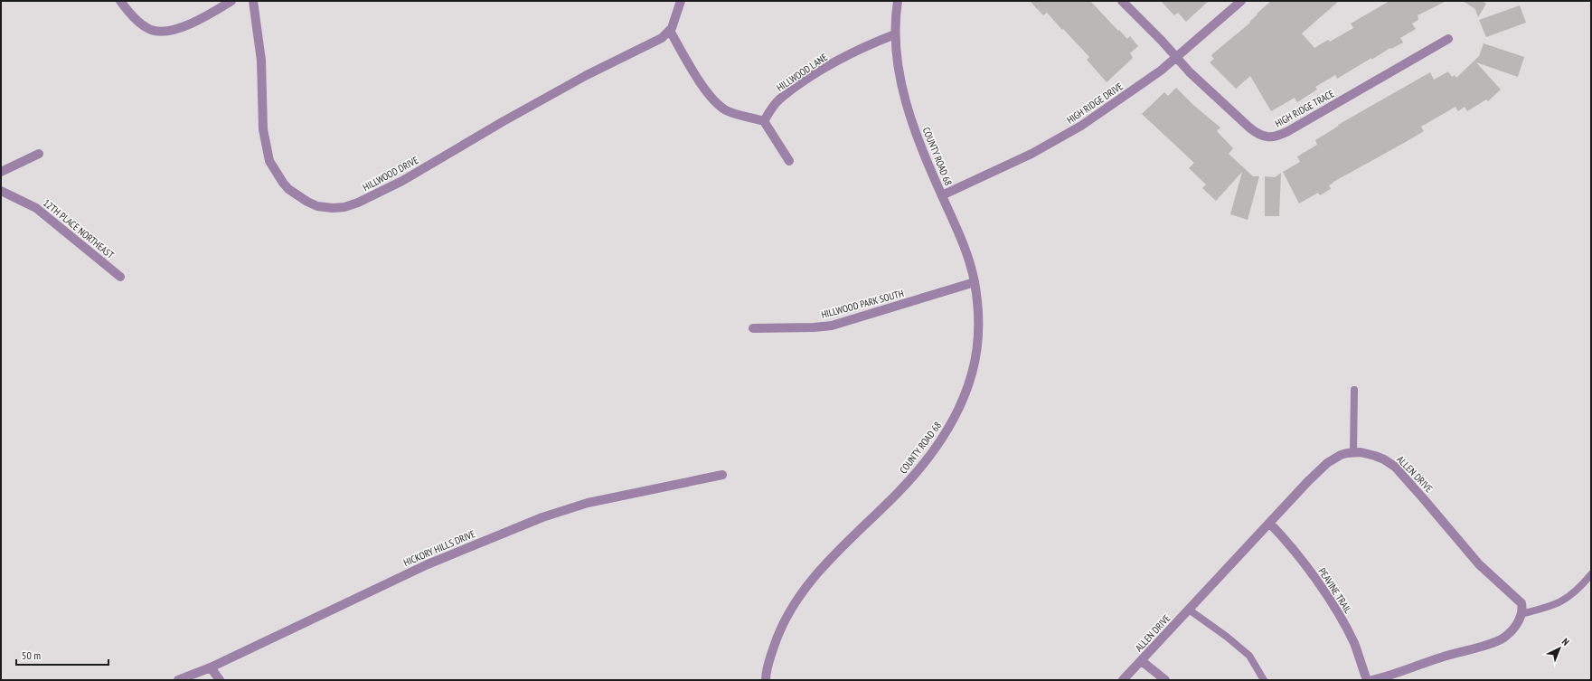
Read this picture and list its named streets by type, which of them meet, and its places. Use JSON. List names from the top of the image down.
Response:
{
  "streets": {
    "street": [
      "HILLWOOD LANE",
      "HIGH RIDGE DRIVE",
      "HIGH RIDGE TRACE",
      "COUNTY ROAD 68",
      "HILLWOOD DRIVE",
      "12TH PLACE NORTHEAST",
      "HILLWOOD PARK SOUTH",
      "ALLEN DRIVE",
      "HICKORY HILLS DRIVE",
      "PEAVINE TRAIL"
    ]
  },
  "crossings": [
    ["HILLWOOD LANE", "COUNTY ROAD 68"],
    ["HIGH RIDGE DRIVE", "HIGH RIDGE TRACE"],
    ["HIGH RIDGE DRIVE", "COUNTY ROAD 68"],
    ["COUNTY ROAD 68", "HILLWOOD PARK SOUTH"],
    ["ALLEN DRIVE", "PEAVINE TRAIL"]
  ],
  "scale_bar": "50 m",
  "north": "top right"
}
